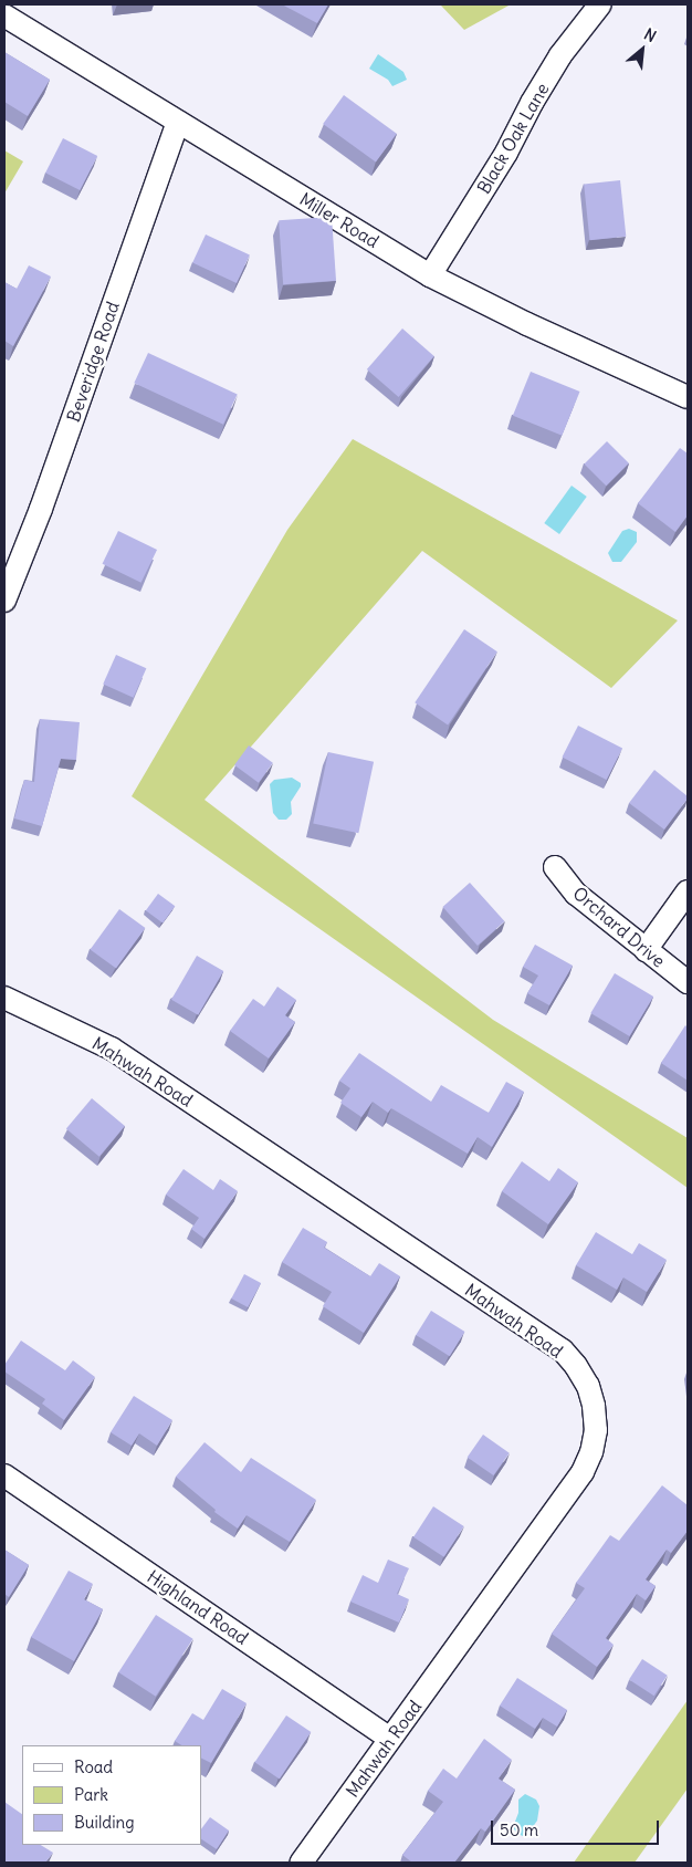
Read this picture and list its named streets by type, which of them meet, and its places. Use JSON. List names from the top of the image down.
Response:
{
  "streets": {
    "street": [
      "Black Oak Lane",
      "Miller Road",
      "Beveridge Road",
      "Orchard Drive",
      "Mahwah Road",
      "Highland Road"
    ]
  },
  "crossings": [
    ["Black Oak Lane", "Miller Road"],
    ["Miller Road", "Beveridge Road"],
    ["Mahwah Road", "Highland Road"]
  ],
  "legend": ["Road", "Park", "Building"],
  "scale_bar": "50 m",
  "north": "top right"
}
